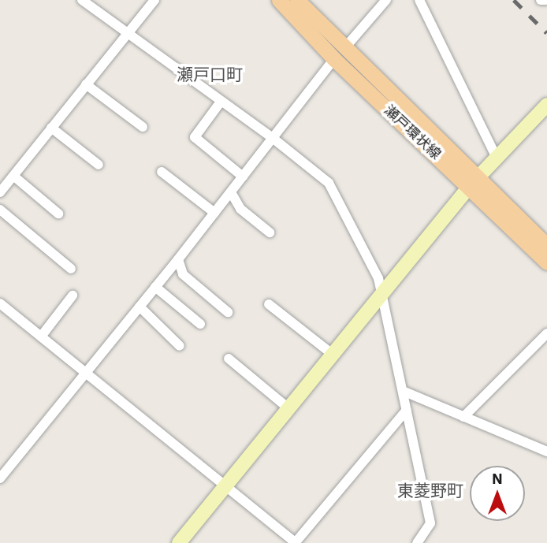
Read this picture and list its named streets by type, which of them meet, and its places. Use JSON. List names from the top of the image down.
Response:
{
  "streets": {
    "main road": ["瀬戸環状線"]
  },
  "districts": ["瀬戸口町", "東菱野町"],
  "north": "top"
}
